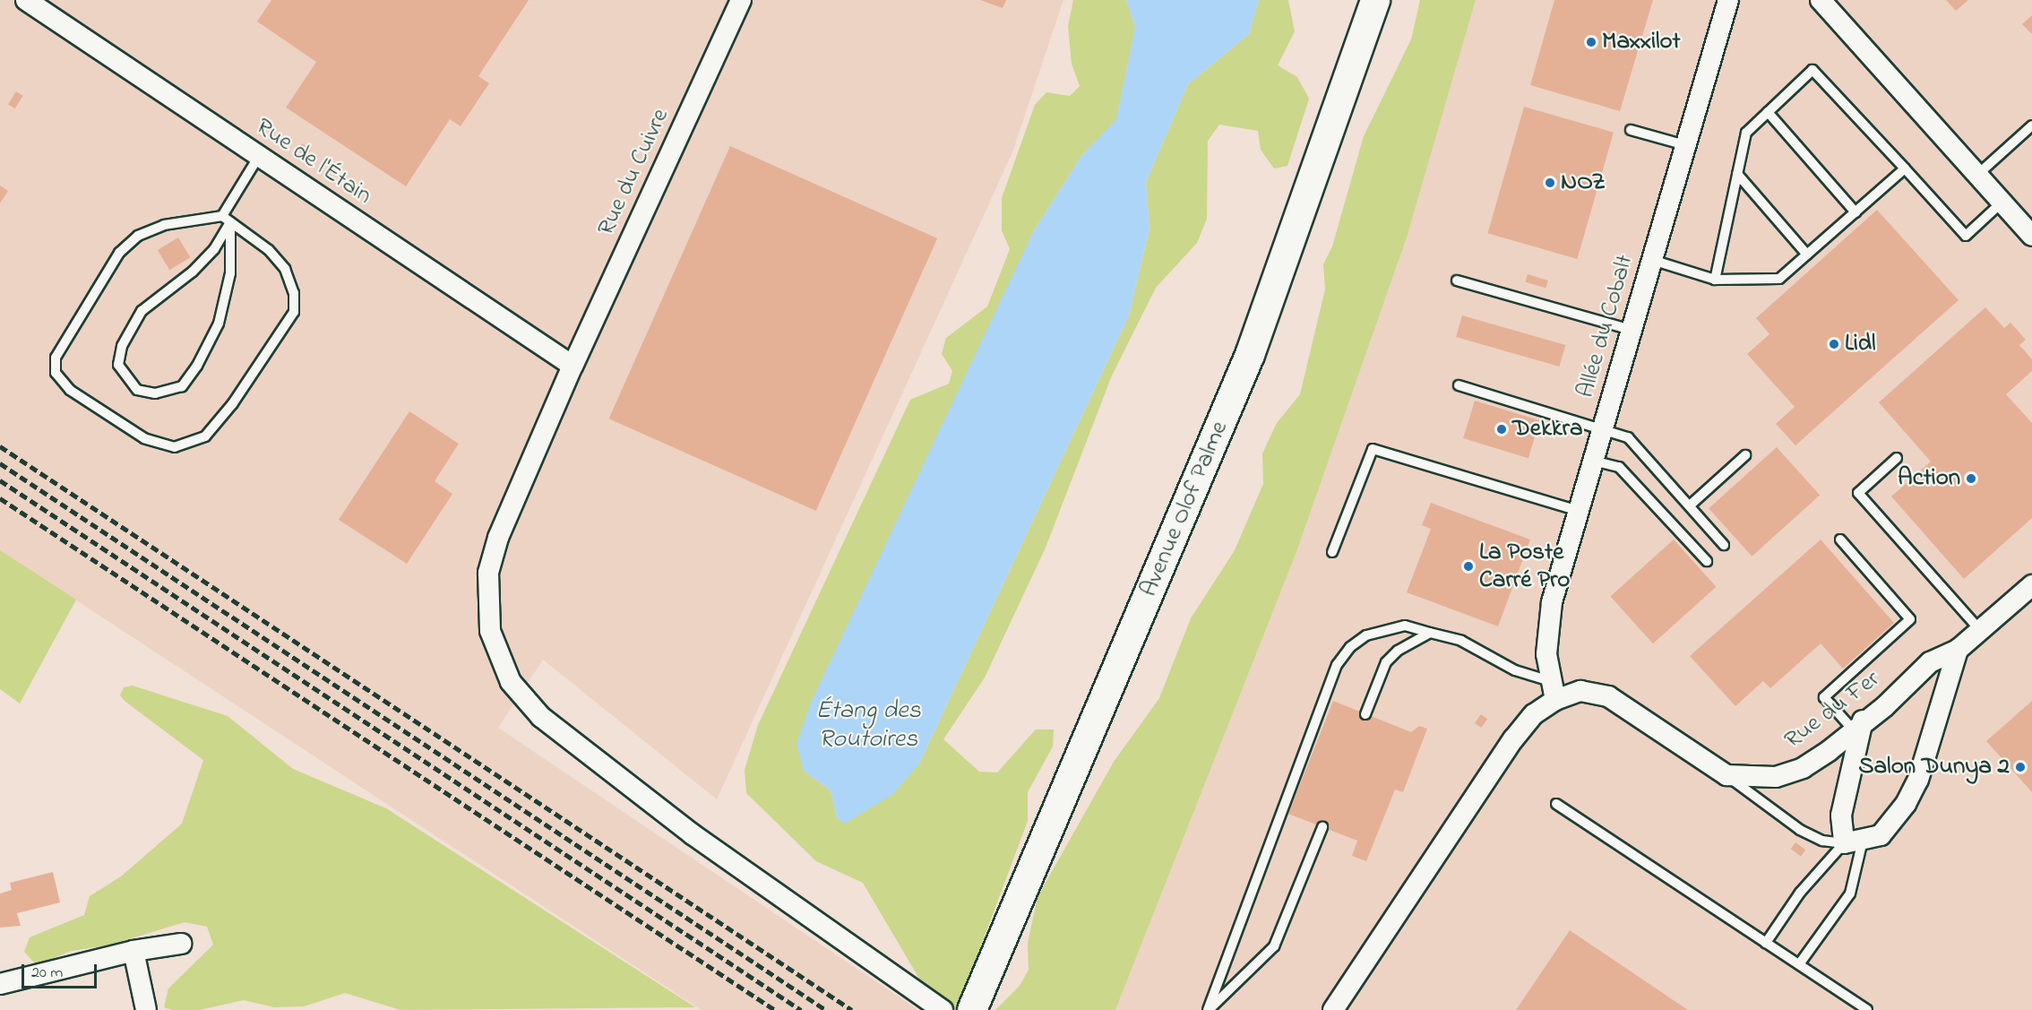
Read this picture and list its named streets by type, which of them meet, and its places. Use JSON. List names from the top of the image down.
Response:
{
  "streets": {
    "main road": ["Avenue Olof Palme"],
    "street": [
      "Rue de l'Étain",
      "Rue du Cuivre",
      "Allée du Cobalt",
      "Rue du Fer"
    ]
  },
  "crossings": [
    ["Rue de l'Étain", "Rue du Cuivre"]
  ],
  "water": ["Étang des Routoires"],
  "places": [
    "Maxxilot",
    "NOZ",
    "Lidl",
    "Dekkra",
    "Action",
    "La Poste Carré Pro",
    "Salon Dunya 2"
  ],
  "scale_bar": "20 m"
}
